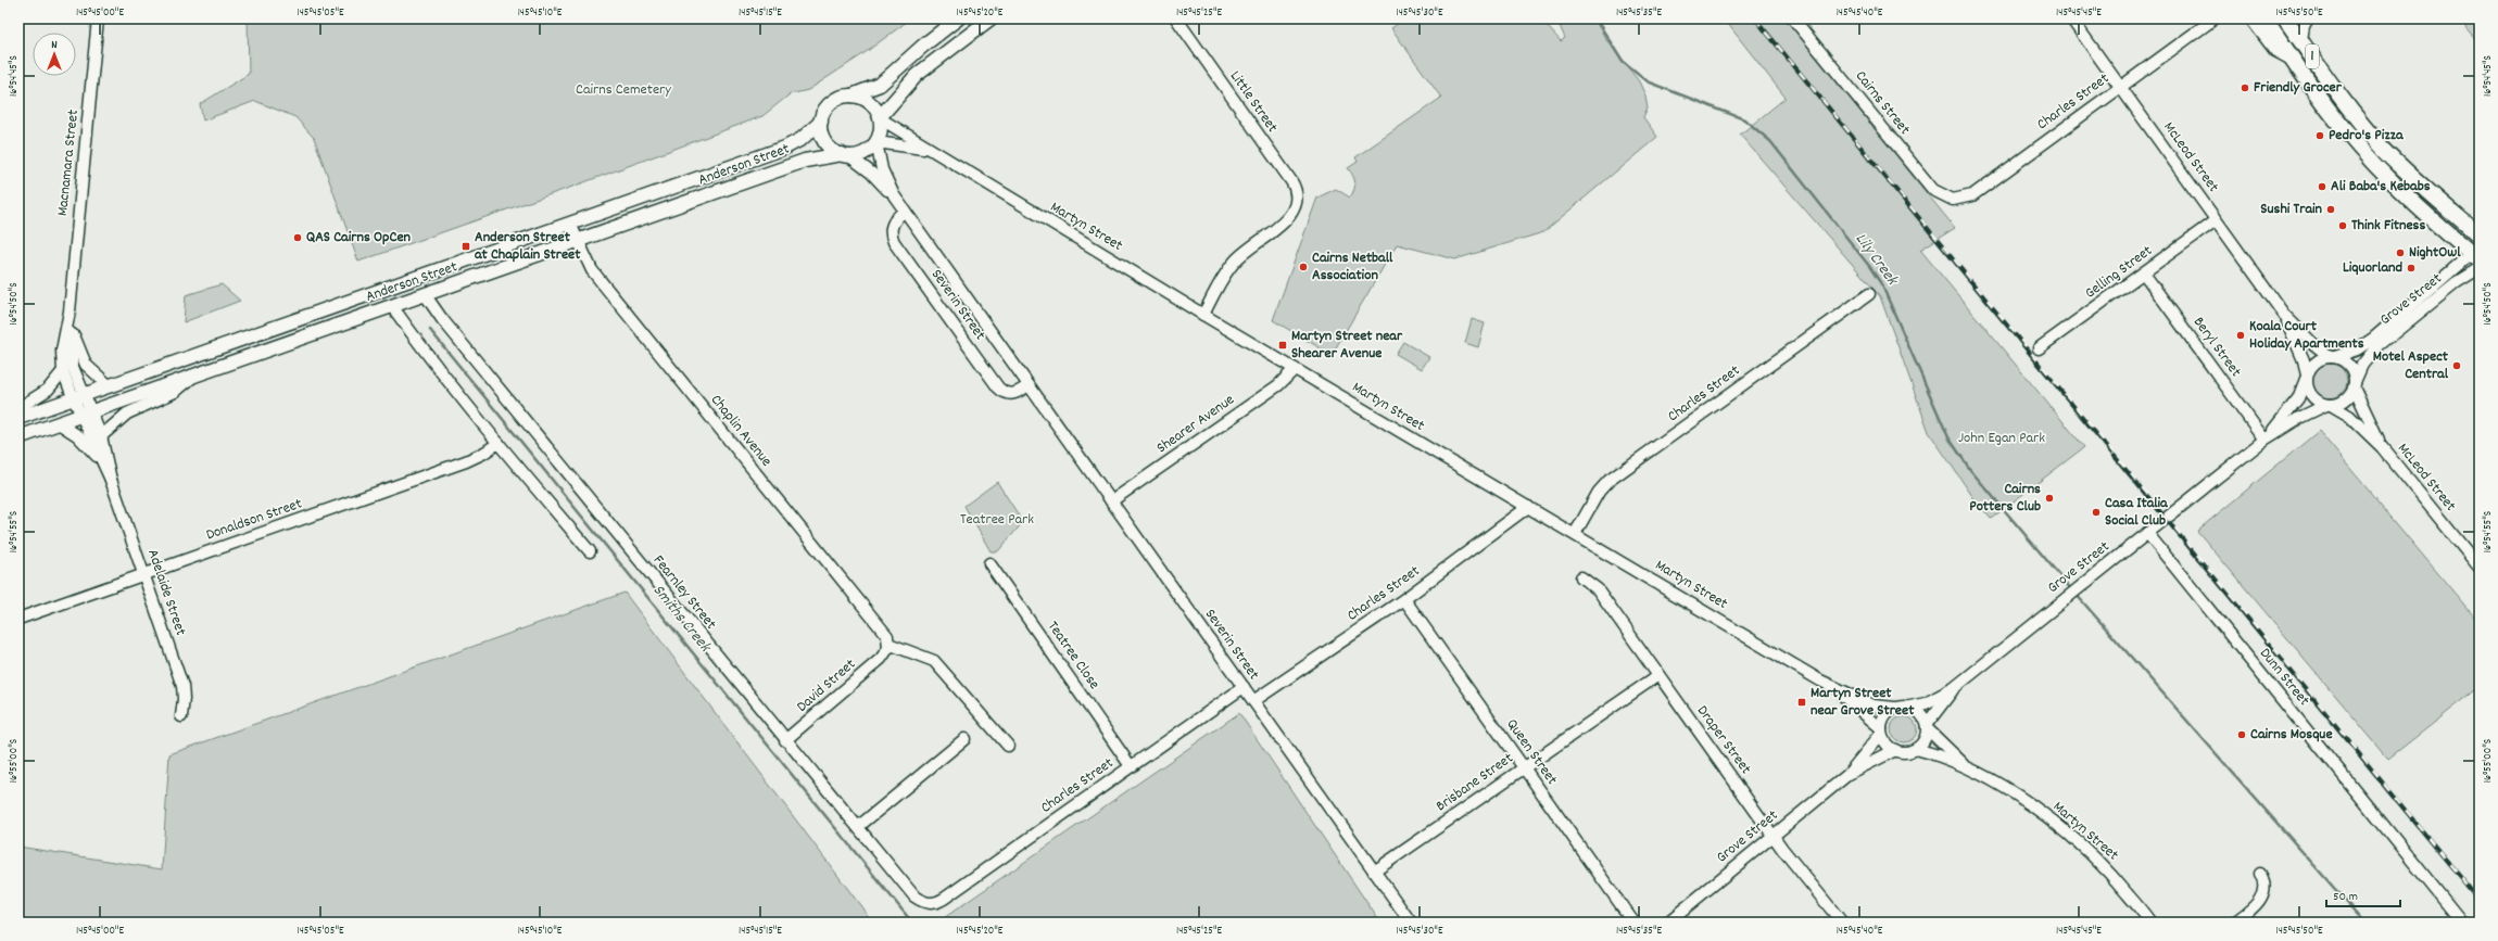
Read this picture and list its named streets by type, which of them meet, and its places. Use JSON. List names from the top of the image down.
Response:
{
  "streets": {
    "highway": ["1"],
    "main road": ["Anderson Street"],
    "street": [
      "Little Street",
      "Charles Street",
      "Cairns Street",
      "McLeod Street",
      "Macnamara Street",
      "Martyn Street",
      "Gelling Street",
      "Grove Street",
      "Severin Street",
      "Beryl Street",
      "Shearer Avenue",
      "Chaplin Avenue",
      "Donaldson Street",
      "Adelaide Street",
      "Fearnley Street",
      "Teatree Close",
      "Dunn Street",
      "David Street",
      "Draper Street",
      "Queen Street",
      "Brisbane Street"
    ]
  },
  "crossings": [
    ["1", "Grove Street"],
    ["Little Street", "Martyn Street"],
    ["Charles Street", "Cairns Street"],
    ["Charles Street", "McLeod Street"],
    ["Charles Street", "Martyn Street"],
    ["Charles Street", "Severin Street"],
    ["Charles Street", "Fearnley Street"],
    ["Charles Street", "Teatree Close"],
    ["Charles Street", "Queen Street"],
    ["McLeod Street", "Gelling Street"],
    ["McLeod Street", "Grove Street"],
    ["Macnamara Street", "Anderson Street"],
    ["Macnamara Street", "Adelaide Street"],
    ["Anderson Street", "Martyn Street"],
    ["Anderson Street", "Severin Street"],
    ["Anderson Street", "Chaplin Avenue"],
    ["Anderson Street", "Adelaide Street"],
    ["Anderson Street", "Fearnley Street"],
    ["Martyn Street", "Grove Street"],
    ["Martyn Street", "Severin Street"],
    ["Martyn Street", "Shearer Avenue"],
    ["Gelling Street", "Beryl Street"],
    ["Grove Street", "Beryl Street"],
    ["Grove Street", "Dunn Street"],
    ["Grove Street", "Draper Street"],
    ["Severin Street", "Shearer Avenue"],
    ["Severin Street", "Brisbane Street"],
    ["Chaplin Avenue", "David Street"],
    ["Donaldson Street", "Adelaide Street"],
    ["Fearnley Street", "David Street"],
    ["Draper Street", "Brisbane Street"],
    ["Queen Street", "Brisbane Street"]
  ],
  "water": ["Lily Creek", "Smiths Creek"],
  "parks": ["Cairns Cemetery", "John Egan Park", "Teatree Park"],
  "places": {
    "other": [
      "Friendly Grocer",
      "Pedro's Pizza",
      "Ali Baba's Kebabs",
      "Sushi Train",
      "Think Fitness",
      "QAS Cairns OpCen",
      "NightOwl",
      "Cairns Netball Association",
      "Liquorland",
      "Koala Court Holiday Apartments",
      "Motel Aspect Central",
      "Cairns Potters Club",
      "Casa Italia Social Club",
      "Cairns Mosque"
    ],
    "transit": ["Anderson Street at Chaplain Street", "Martyn Street near Shearer Avenue", "Martyn Street near Grove Street"]
  },
  "scale_bar": "50 m",
  "north": "top",
  "coordinates": [
    "145°45'00\"E",
    "145°45'05\"E",
    "145°45'10\"E",
    "145°45'15\"E",
    "145°45'20\"E",
    "145°45'25\"E",
    "145°45'30\"E",
    "145°45'35\"E",
    "145°45'40\"E",
    "145°45'45\"E",
    "145°45'50\"E",
    "16°54'45\"S",
    "16°54'50\"S",
    "16°54'55\"S",
    "16°55'00\"S"
  ]
}
